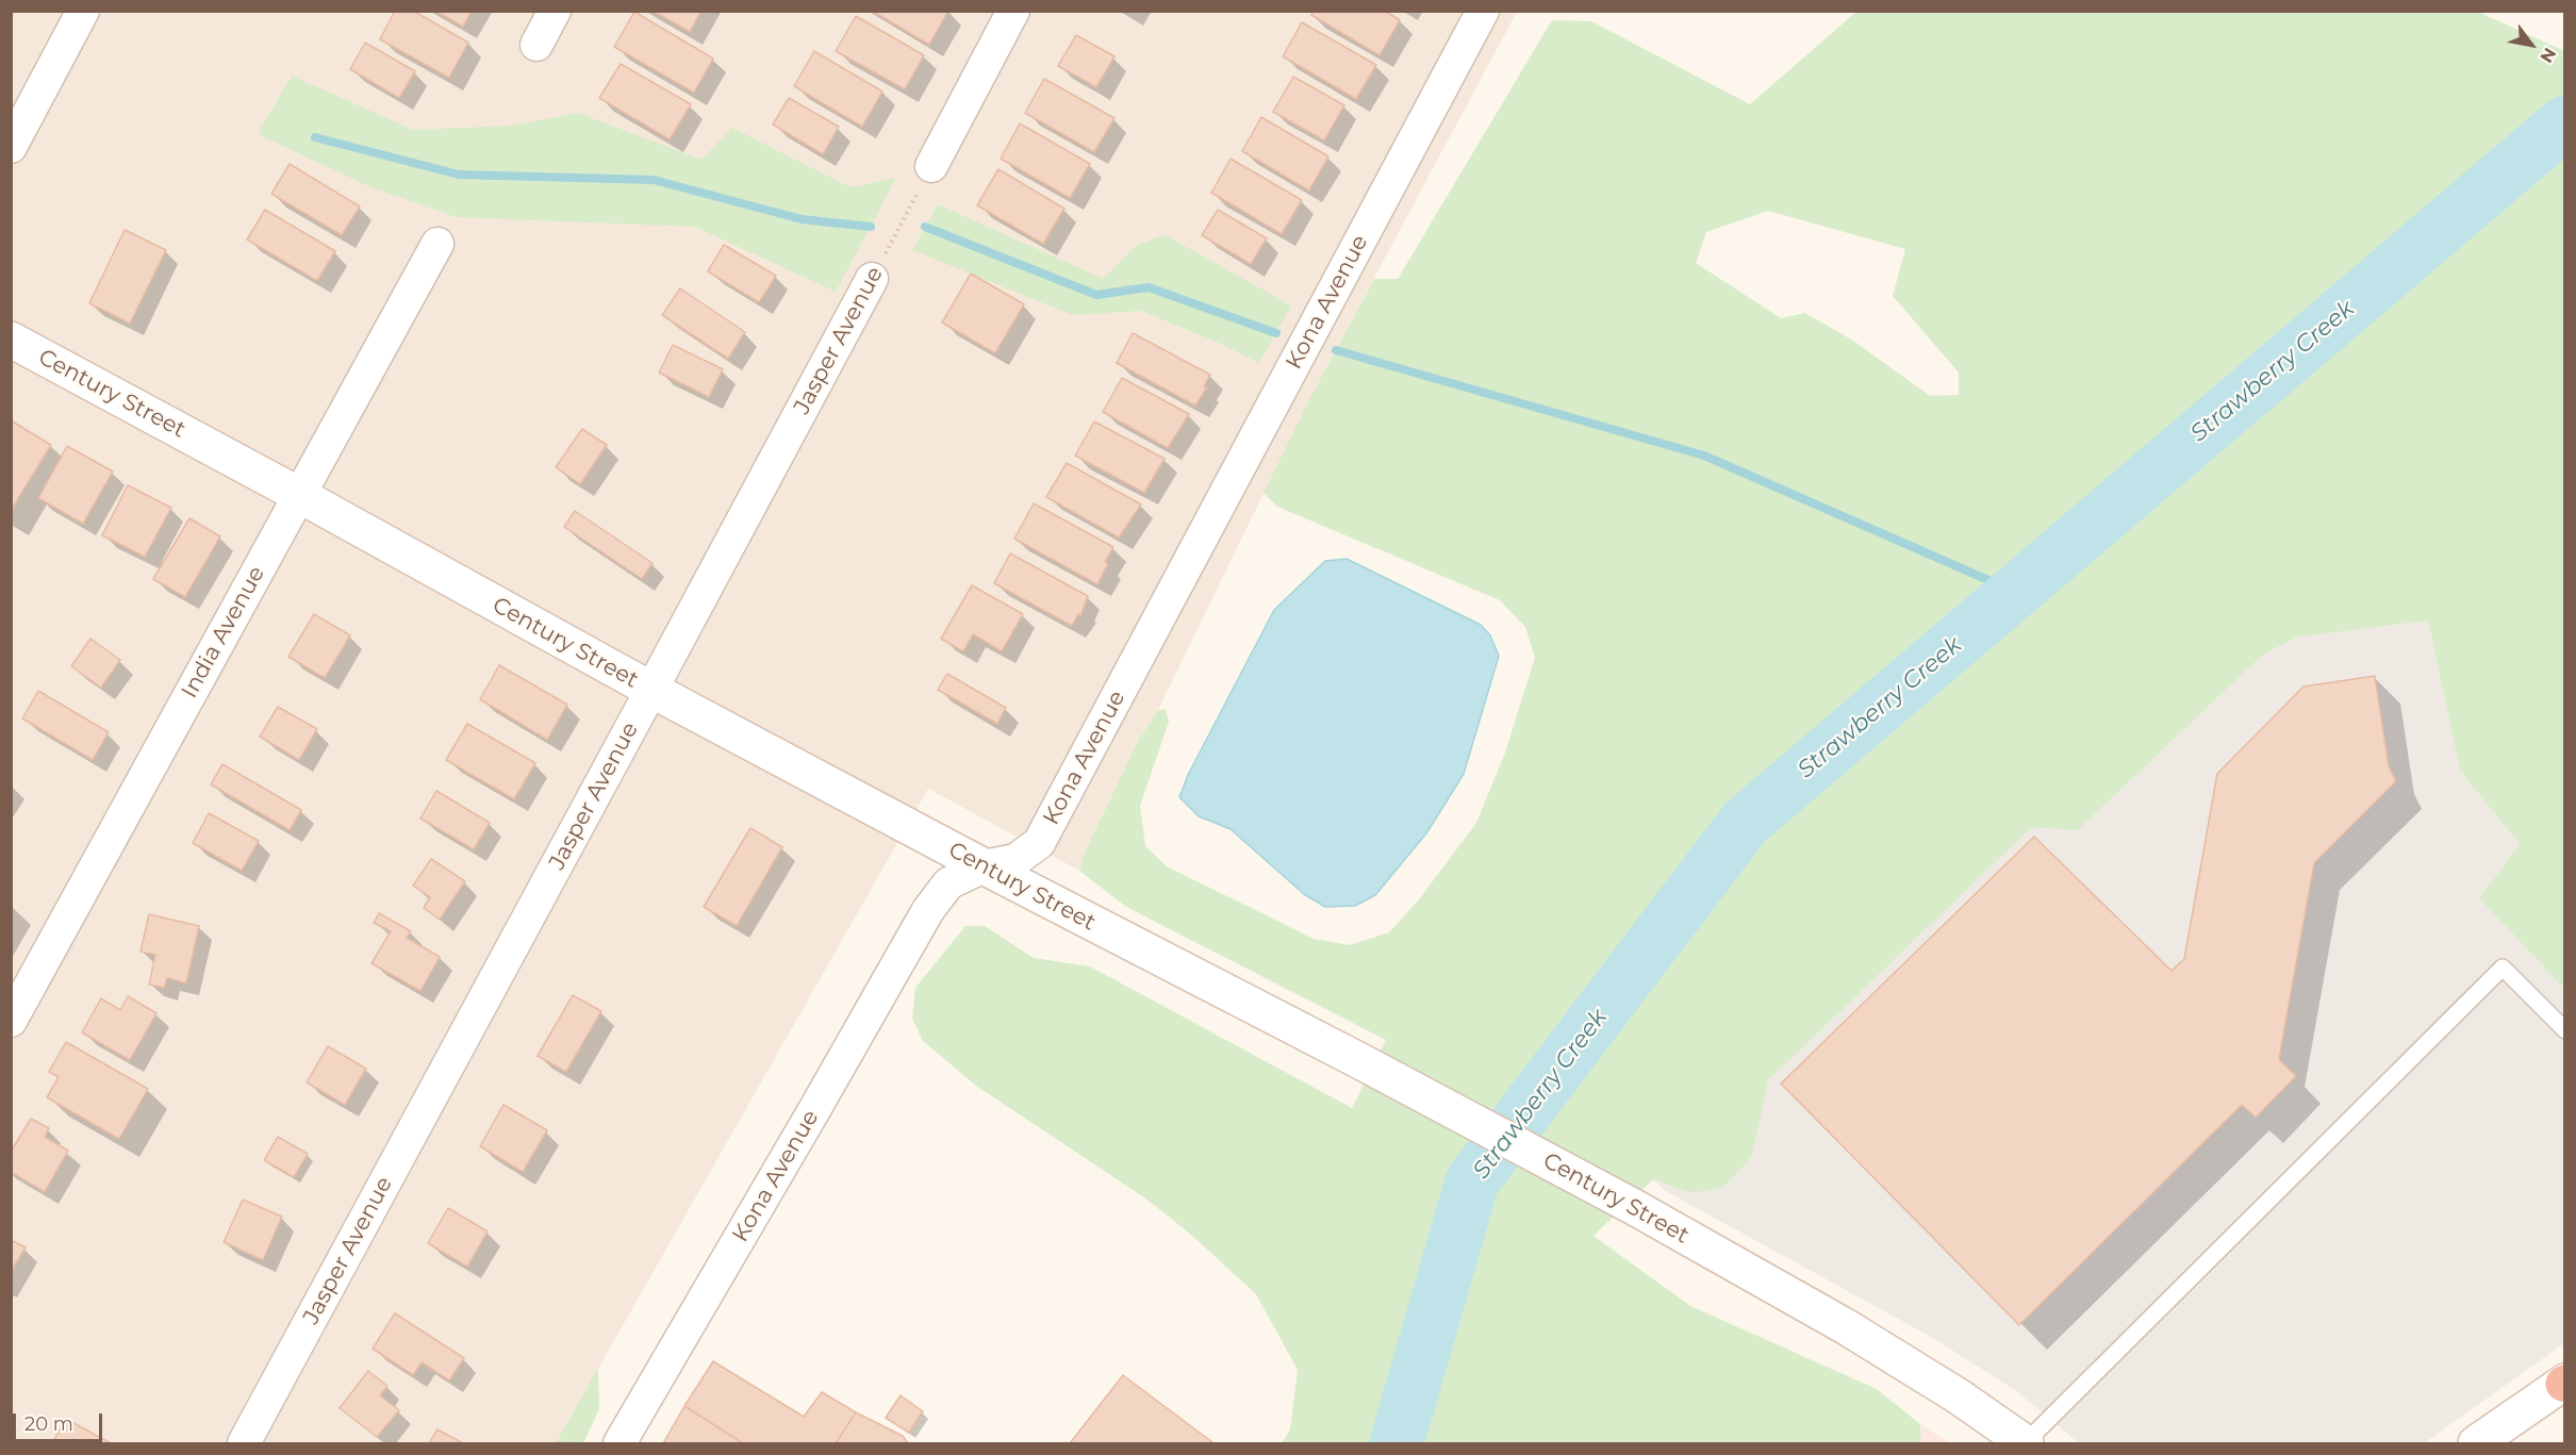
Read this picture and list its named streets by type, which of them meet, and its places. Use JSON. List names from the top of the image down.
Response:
{
  "streets": {
    "street": [
      "Kona Avenue",
      "Jasper Avenue",
      "Century Street",
      "India Avenue"
    ]
  },
  "crossings": [
    ["Kona Avenue", "Century Street"],
    ["Jasper Avenue", "Century Street"],
    ["Century Street", "India Avenue"]
  ],
  "water": ["Strawberry Creek"],
  "scale_bar": "20 m",
  "north": "bottom right"
}
